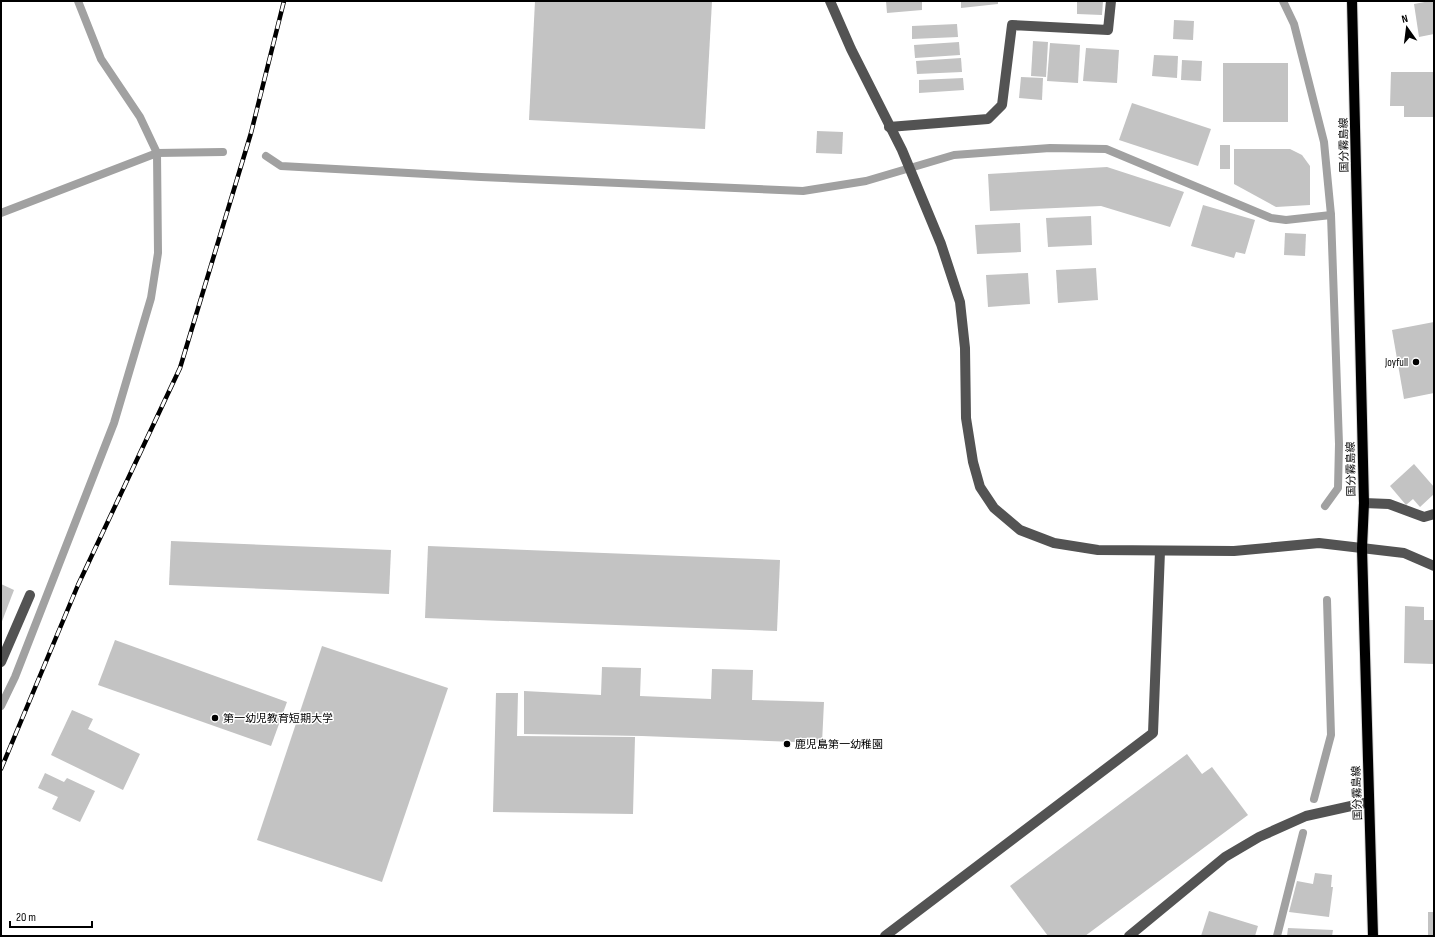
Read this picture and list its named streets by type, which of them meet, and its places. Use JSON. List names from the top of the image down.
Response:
{
  "streets": {
    "main road": ["国分霧島線"]
  },
  "places": ["Joyfull", "第一幼児教育短期大学", "鹿児島第一幼稚園"],
  "scale_bar": "20 m",
  "north": "top"
}
